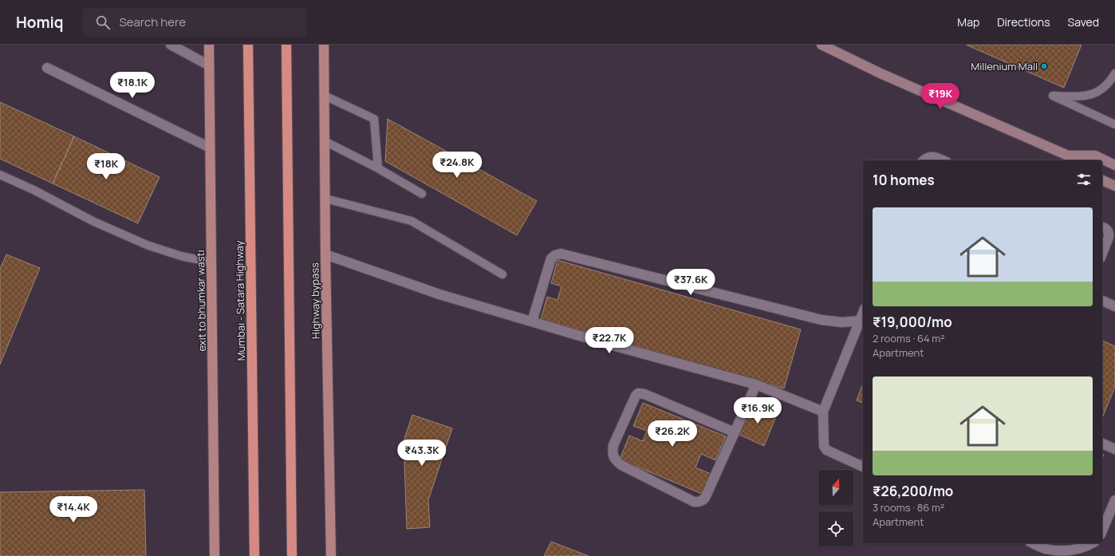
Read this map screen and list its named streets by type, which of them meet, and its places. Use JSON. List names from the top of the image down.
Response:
{
  "streets": {
    "highway": ["Mumbai - Satara Highway"],
    "main road": ["exit to bhumkar wasti", "Highway bypass"]
  },
  "places": ["Millenium Mall"],
  "north": "top",
  "page": {
    "header": "Homiq",
    "search": "Search here",
    "nav": ["Map", "Directions", "Saved"],
    "price": [
      "₹18.1K",
      "₹19K",
      "₹24.8K",
      "₹18K",
      "₹37.6K",
      "₹22.7K",
      "₹16.9K",
      "₹26.2K",
      "₹43.3K",
      "₹14.4K"
    ],
    "heading": "10 homes",
    "list": [
      {
        "name": "₹19,000/mo",
        "note": "2 rooms · 64 m² · Apartment"
      },
      {
        "name": "₹26,200/mo",
        "note": "3 rooms · 86 m² · Apartment"
      }
    ]
  }
}
